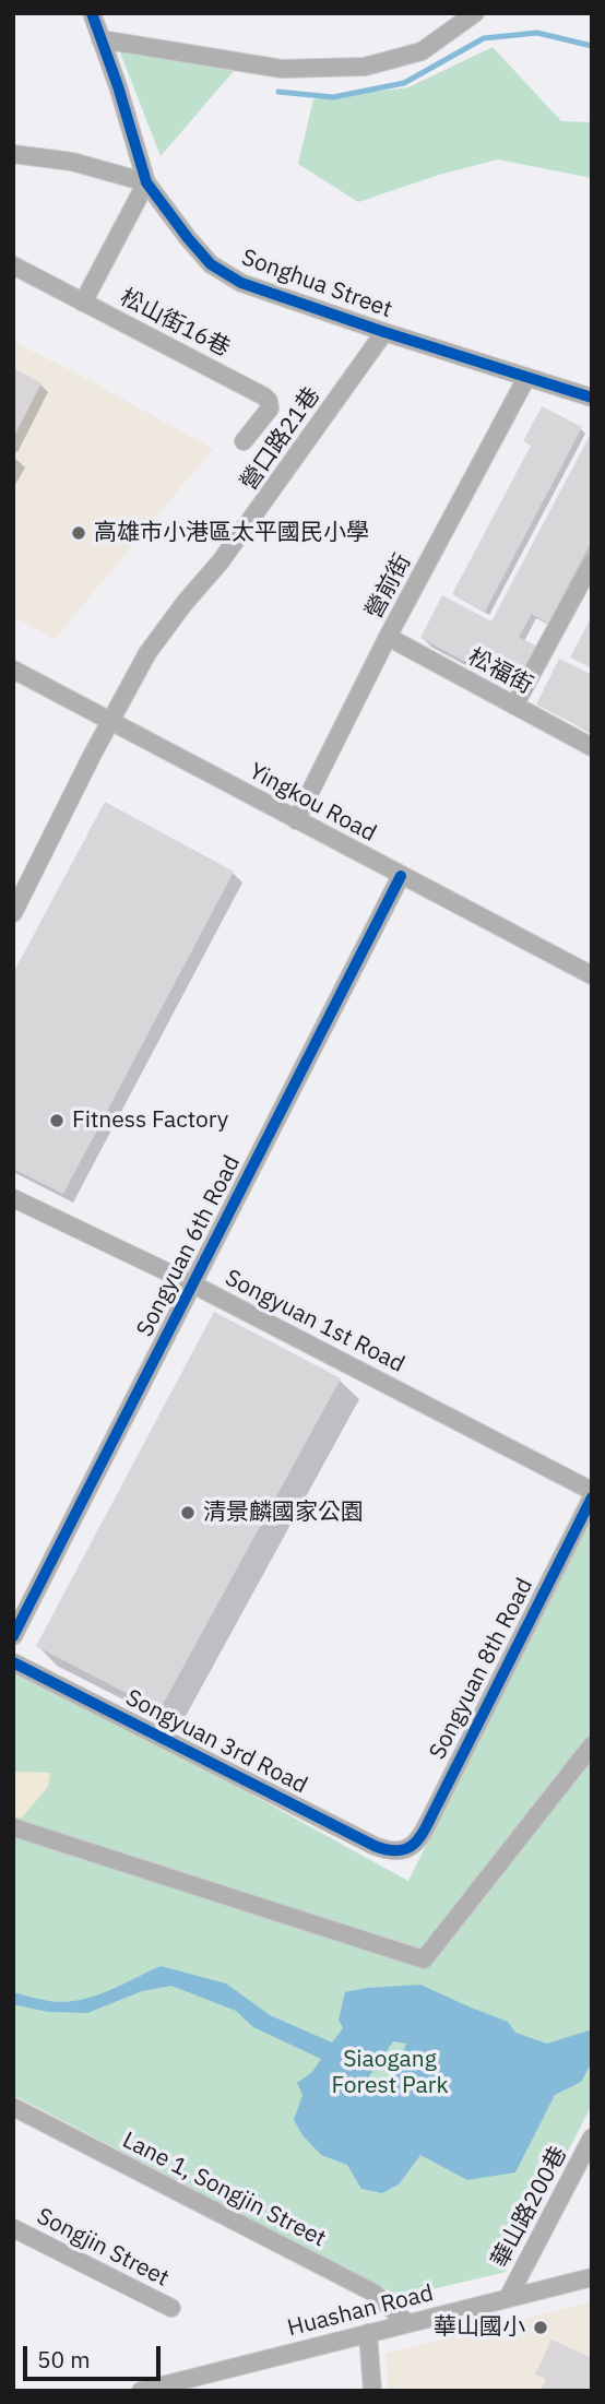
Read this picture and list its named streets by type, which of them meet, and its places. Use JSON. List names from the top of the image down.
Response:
{
  "streets": {
    "street": [
      "Songhua Street",
      "松山街16巷",
      "營口路21巷",
      "營前街",
      "松福街",
      "Yingkou Road",
      "Songyuan 6th Road",
      "Songyuan 1st Road",
      "Songyuan 8th Road",
      "Songyuan 3rd Road",
      "Lane 1, Songjin Street",
      "華山路200巷",
      "Songjin Street",
      "Huashan Road"
    ]
  },
  "crossings": [
    ["Songhua Street", "營口路21巷"],
    ["Songhua Street", "營前街"],
    ["營口路21巷", "Yingkou Road"],
    ["營前街", "松福街"],
    ["營前街", "Yingkou Road"],
    ["Yingkou Road", "Songyuan 6th Road"],
    ["Songyuan 6th Road", "Songyuan 1st Road"],
    ["Songyuan 8th Road", "Songyuan 3rd Road"],
    ["Lane 1, Songjin Street", "Huashan Road"],
    ["華山路200巷", "Huashan Road"]
  ],
  "parks": ["Siaogang Forest Park"],
  "places": [
    "高雄市小港區太平國民小學",
    "Fitness Factory",
    "清景麟國家公園",
    "華山國小"
  ],
  "scale_bar": "50 m"
}
